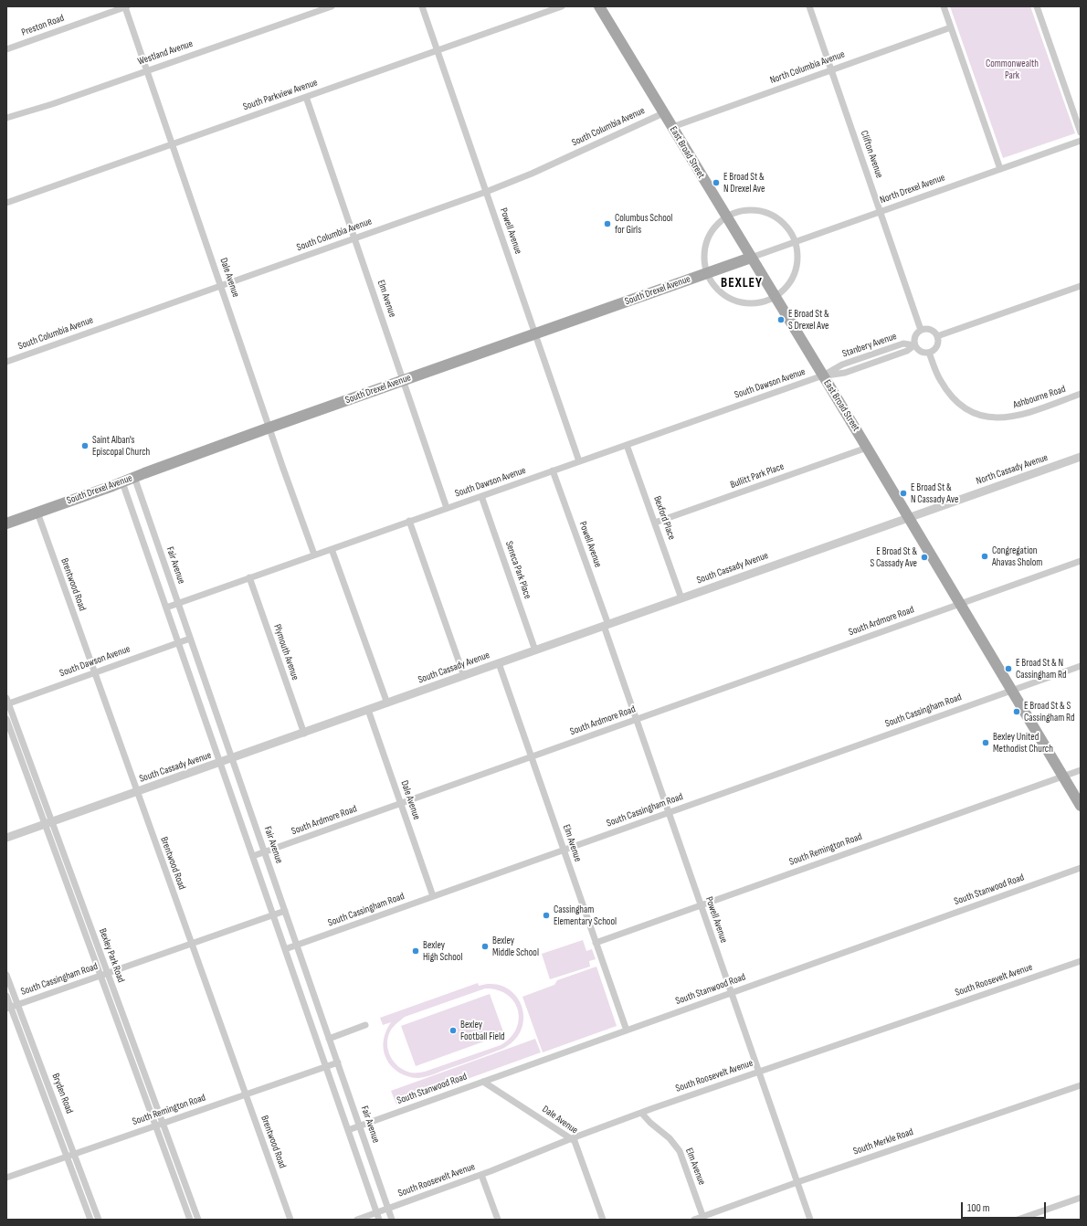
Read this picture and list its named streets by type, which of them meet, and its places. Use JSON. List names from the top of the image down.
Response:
{
  "streets": {
    "main road": ["East Broad Street", "South Drexel Avenue"],
    "street": [
      "Preston Road",
      "Westland Avenue",
      "North Columbia Avenue",
      "South Parkview Avenue",
      "South Columbia Avenue",
      "Clifton Avenue",
      "North Drexel Avenue",
      "Powell Avenue",
      "Dale Avenue",
      "Elm Avenue",
      "Stanbery Avenue",
      "South Dawson Avenue",
      "Ashbourne Road",
      "North Cassady Avenue",
      "Bullitt Park Place",
      "Bexford Place",
      "Fair Avenue",
      "South Cassady Avenue",
      "Seneca Park Place",
      "Brentwood Road",
      "South Ardmore Road",
      "Plymouth Avenue",
      "South Cassingham Road",
      "South Remington Road",
      "South Stanwood Road",
      "Bexley Park Road",
      "South Roosevelt Avenue",
      "Bryden Road",
      "South Merkle Road"
    ]
  },
  "crossings": [
    ["Preston Road", "Dale Avenue"],
    ["Westland Avenue", "Dale Avenue"],
    ["North Columbia Avenue", "East Broad Street"],
    ["North Columbia Avenue", "Clifton Avenue"],
    ["South Parkview Avenue", "Powell Avenue"],
    ["South Parkview Avenue", "Dale Avenue"],
    ["South Parkview Avenue", "Elm Avenue"],
    ["South Columbia Avenue", "East Broad Street"],
    ["South Columbia Avenue", "Powell Avenue"],
    ["South Columbia Avenue", "Dale Avenue"],
    ["South Columbia Avenue", "Elm Avenue"],
    ["East Broad Street", "North Drexel Avenue"],
    ["East Broad Street", "South Drexel Avenue"],
    ["East Broad Street", "Stanbery Avenue"],
    ["East Broad Street", "South Dawson Avenue"],
    ["East Broad Street", "North Cassady Avenue"],
    ["East Broad Street", "Bullitt Park Place"],
    ["East Broad Street", "South Cassady Avenue"],
    ["East Broad Street", "South Ardmore Road"],
    ["East Broad Street", "South Cassingham Road"],
    ["East Broad Street", "South Remington Road"],
    ["Clifton Avenue", "North Drexel Avenue"],
    ["Clifton Avenue", "Stanbery Avenue"],
    ["Clifton Avenue", "Ashbourne Road"],
    ["North Drexel Avenue", "South Drexel Avenue"],
    ["Powell Avenue", "South Drexel Avenue"],
    ["Powell Avenue", "South Dawson Avenue"],
    ["Powell Avenue", "South Cassady Avenue"],
    ["Powell Avenue", "South Ardmore Road"],
    ["Powell Avenue", "South Cassingham Road"],
    ["Powell Avenue", "South Remington Road"],
    ["Powell Avenue", "South Stanwood Road"],
    ["Powell Avenue", "South Roosevelt Avenue"],
    ["Powell Avenue", "South Merkle Road"],
    ["Dale Avenue", "South Drexel Avenue"],
    ["Dale Avenue", "South Dawson Avenue"],
    ["Dale Avenue", "South Cassady Avenue"],
    ["Dale Avenue", "South Ardmore Road"],
    ["Dale Avenue", "South Cassingham Road"],
    ["Dale Avenue", "South Stanwood Road"],
    ["Dale Avenue", "South Roosevelt Avenue"],
    ["South Drexel Avenue", "Elm Avenue"],
    ["South Drexel Avenue", "Fair Avenue"],
    ["South Drexel Avenue", "Brentwood Road"],
    ["Elm Avenue", "South Dawson Avenue"],
    ["Elm Avenue", "South Cassady Avenue"],
    ["Elm Avenue", "South Ardmore Road"],
    ["Elm Avenue", "South Cassingham Road"],
    ["Elm Avenue", "South Remington Road"],
    ["Elm Avenue", "South Stanwood Road"],
    ["Elm Avenue", "South Roosevelt Avenue"],
    ["Elm Avenue", "South Merkle Road"],
    ["Stanbery Avenue", "South Dawson Avenue"],
    ["Stanbery Avenue", "Ashbourne Road"],
    ["South Dawson Avenue", "Bexford Place"],
    ["South Dawson Avenue", "Fair Avenue"],
    ["South Dawson Avenue", "Seneca Park Place"],
    ["South Dawson Avenue", "Brentwood Road"],
    ["South Dawson Avenue", "Plymouth Avenue"],
    ["South Dawson Avenue", "Bexley Park Road"],
    ["North Cassady Avenue", "South Cassady Avenue"],
    ["Bullitt Park Place", "Bexford Place"],
    ["Bexford Place", "South Cassady Avenue"],
    ["Fair Avenue", "South Cassady Avenue"],
    ["Fair Avenue", "South Ardmore Road"],
    ["Fair Avenue", "South Cassingham Road"],
    ["Fair Avenue", "South Remington Road"],
    ["Fair Avenue", "South Stanwood Road"],
    ["Fair Avenue", "South Roosevelt Avenue"],
    ["South Cassady Avenue", "Seneca Park Place"],
    ["South Cassady Avenue", "Brentwood Road"],
    ["South Cassady Avenue", "Plymouth Avenue"],
    ["South Cassady Avenue", "Bexley Park Road"],
    ["Brentwood Road", "South Cassingham Road"],
    ["Brentwood Road", "South Remington Road"],
    ["South Cassingham Road", "Bexley Park Road"],
    ["South Cassingham Road", "Bryden Road"],
    ["South Remington Road", "Bexley Park Road"],
    ["South Remington Road", "Bryden Road"]
  ],
  "districts": ["BEXLEY"],
  "parks": ["Commonwealth Park"],
  "places": [
    "E Broad St & N Drexel Ave",
    "Columbus School for Girls",
    "E Broad St & S Drexel Ave",
    "Saint Alban's Episcopal Church",
    "E Broad St & N Cassady Ave",
    "Congregation Ahavas Sholom",
    "E Broad St & S Cassady Ave",
    "E Broad St & N Cassingham Rd",
    "E Broad St & S Cassingham Rd",
    "Bexley United Methodist Church",
    "Cassingham Elementary School",
    "Bexley Middle School",
    "Bexley High School",
    "Bexley Football Field"
  ],
  "scale_bar": "100 m"
}
